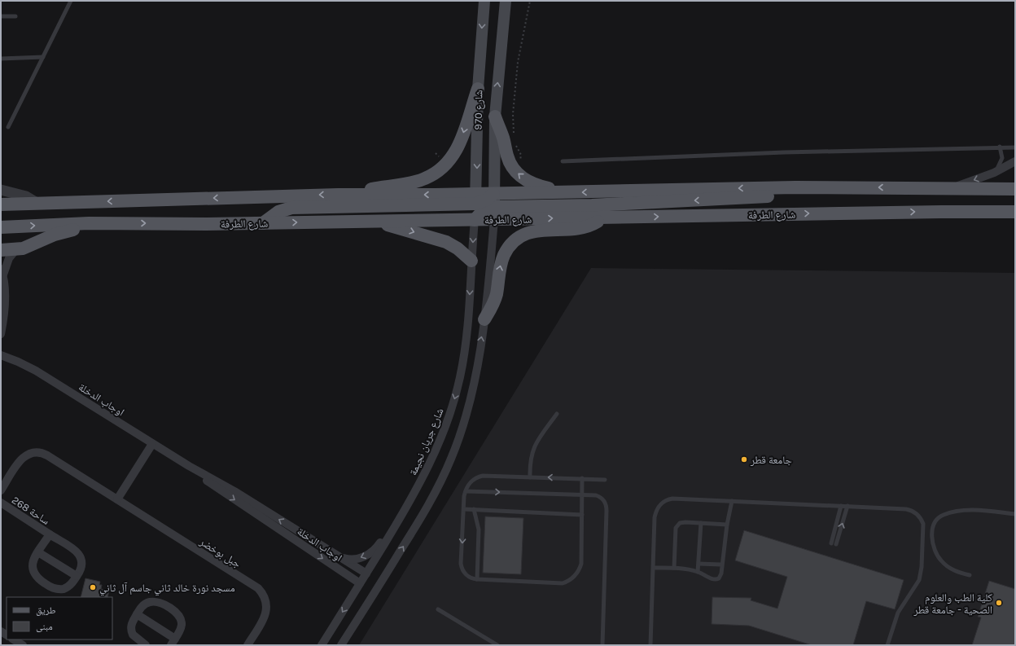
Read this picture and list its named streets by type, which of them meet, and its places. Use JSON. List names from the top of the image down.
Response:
{
  "streets": {
    "main road": ["شارع 970", "شارع الطرفة"],
    "street": [
      "اوجاب الدخلة",
      "شارع جريان نجيمة",
      "ساحة 268",
      "جبل بوخضر"
    ]
  },
  "crossings": [
    ["شارع 970", "شارع الطرفة"],
    ["شارع 970", "شارع جريان نجيمة"],
    ["شارع الطرفة", "شارع جريان نجيمة"],
    ["اوجاب الدخلة", "شارع جريان نجيمة"]
  ],
  "places": ["جامعة قطر", "مسجد نورة خالد ثاني جاسم آل ثاني", "كلية الطب والعلوم الصحية - جامعة قطر"],
  "legend": ["طريق", "مبنى"]
}
